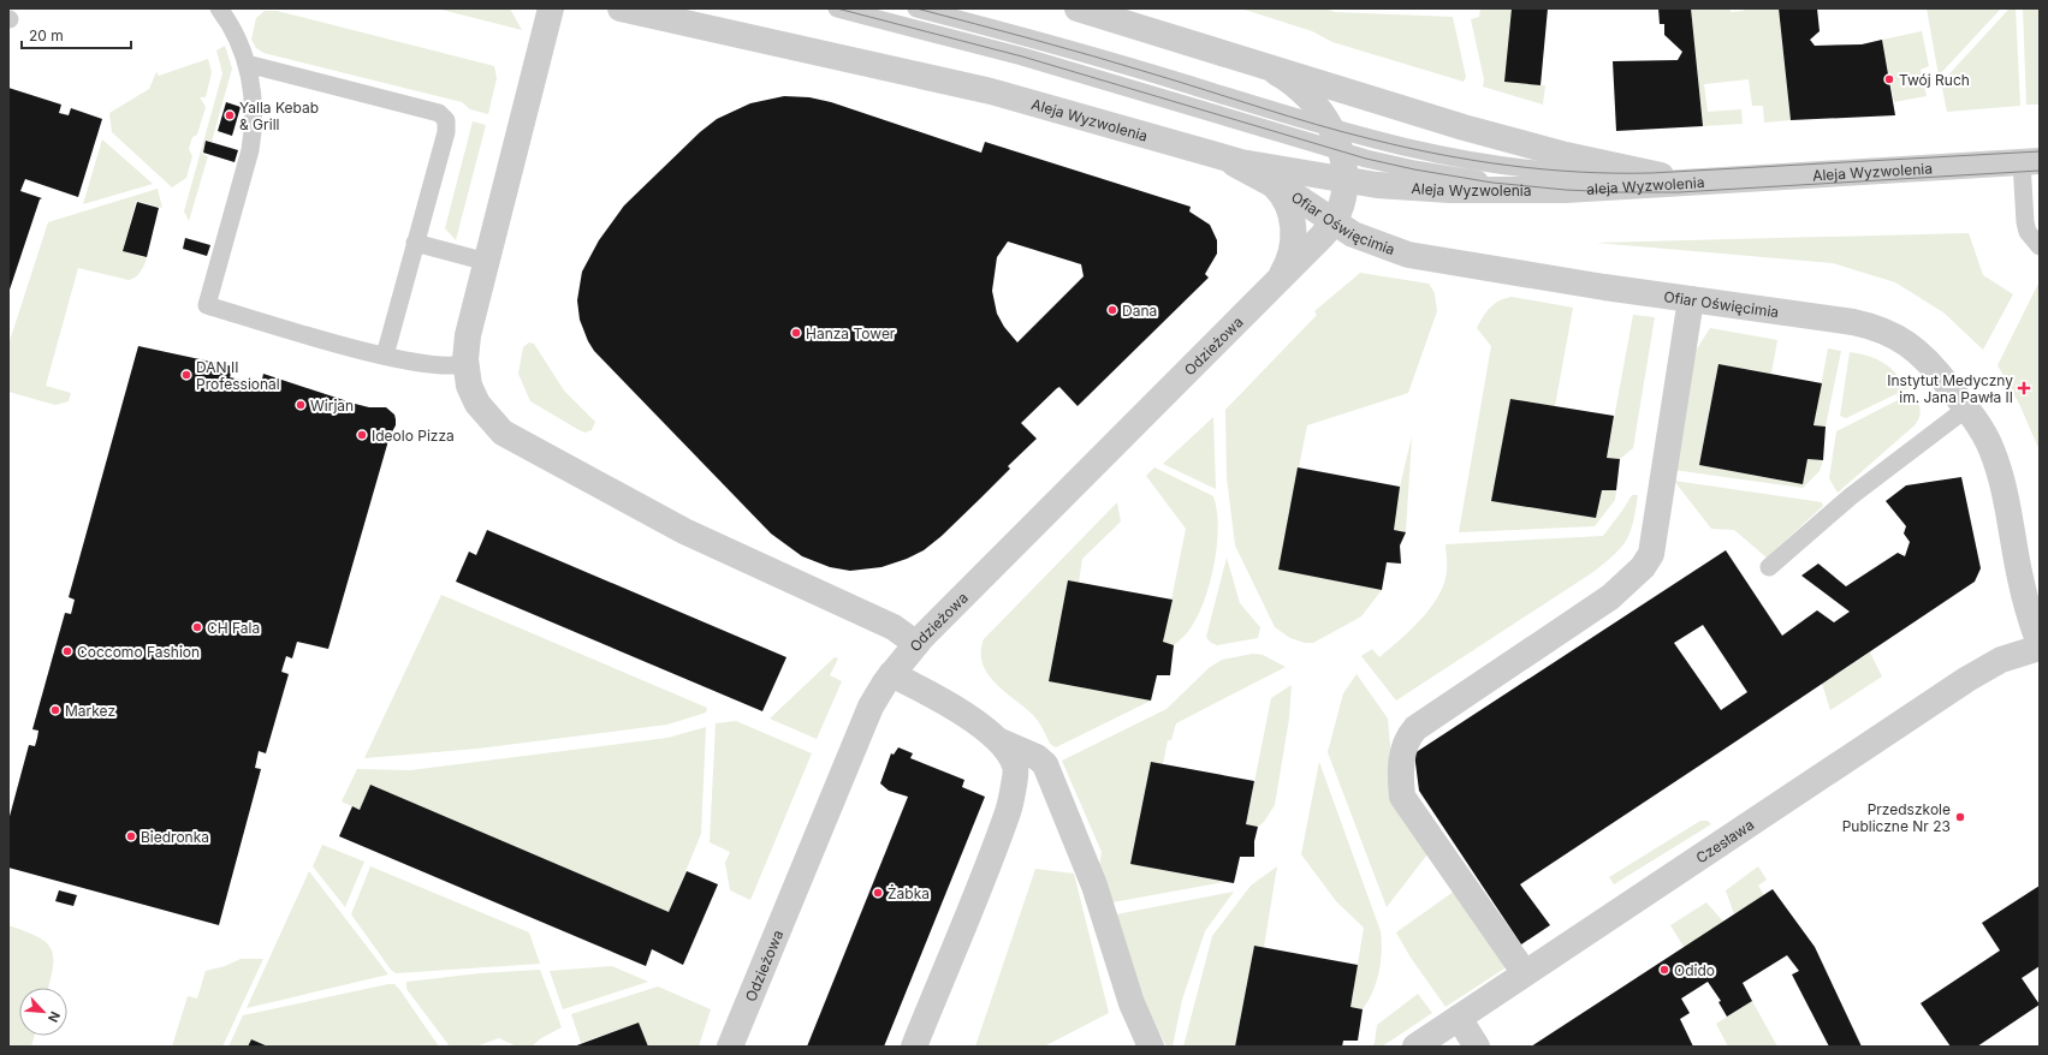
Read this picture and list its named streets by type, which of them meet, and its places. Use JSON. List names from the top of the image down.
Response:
{
  "streets": {
    "street": [
      "Aleja Wyzwolenia",
      "aleja Wyzwolenia",
      "Ofiar Oświęcimia",
      "Odzieżowa",
      "Czesława"
    ]
  },
  "crossings": [
    ["Aleja Wyzwolenia", "aleja Wyzwolenia"],
    ["Aleja Wyzwolenia", "Ofiar Oświęcimia"],
    ["Aleja Wyzwolenia", "Odzieżowa"],
    ["Ofiar Oświęcimia", "Odzieżowa"]
  ],
  "places": {
    "other": [
      "Twój Ruch",
      "Yalla Kebab & Grill",
      "Dana",
      "Hanza Tower",
      "DAN II Professional",
      "Wirjan",
      "Ideolo Pizza",
      "CH Fala",
      "Coccomo Fashion",
      "Markez",
      "Przedszkole Publiczne Nr 23",
      "Biedronka",
      "Żabka",
      "Odido"
    ],
    "health": ["Instytut Medyczny im. Jana Pawła II"]
  },
  "scale_bar": "20 m",
  "north": "bottom right"
}
